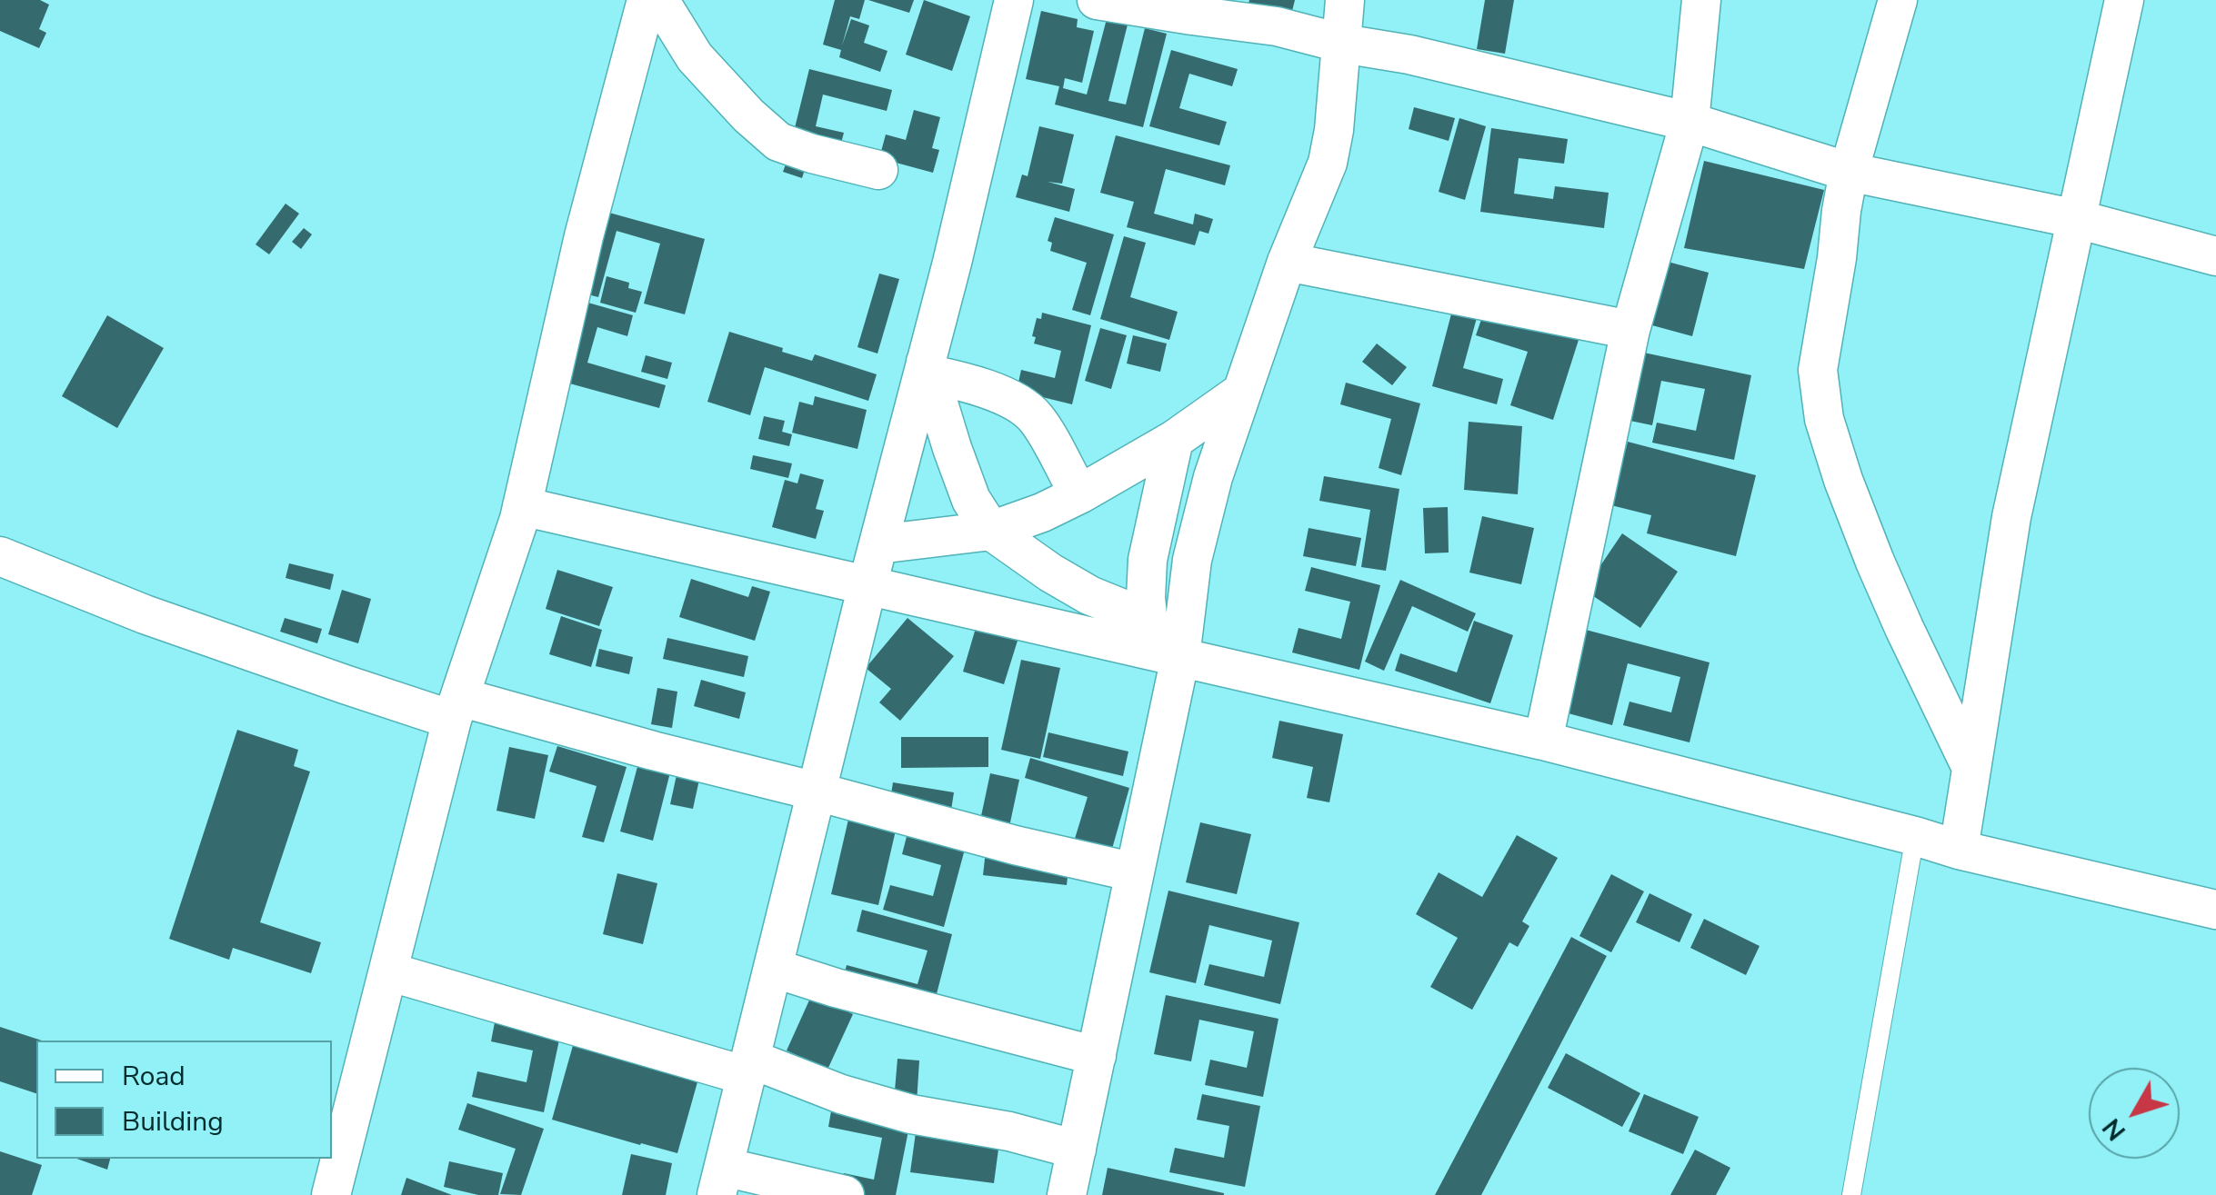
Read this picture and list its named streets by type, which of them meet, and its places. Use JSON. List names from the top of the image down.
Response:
{
  "legend": ["Road", "Building"],
  "north": "bottom left"
}
